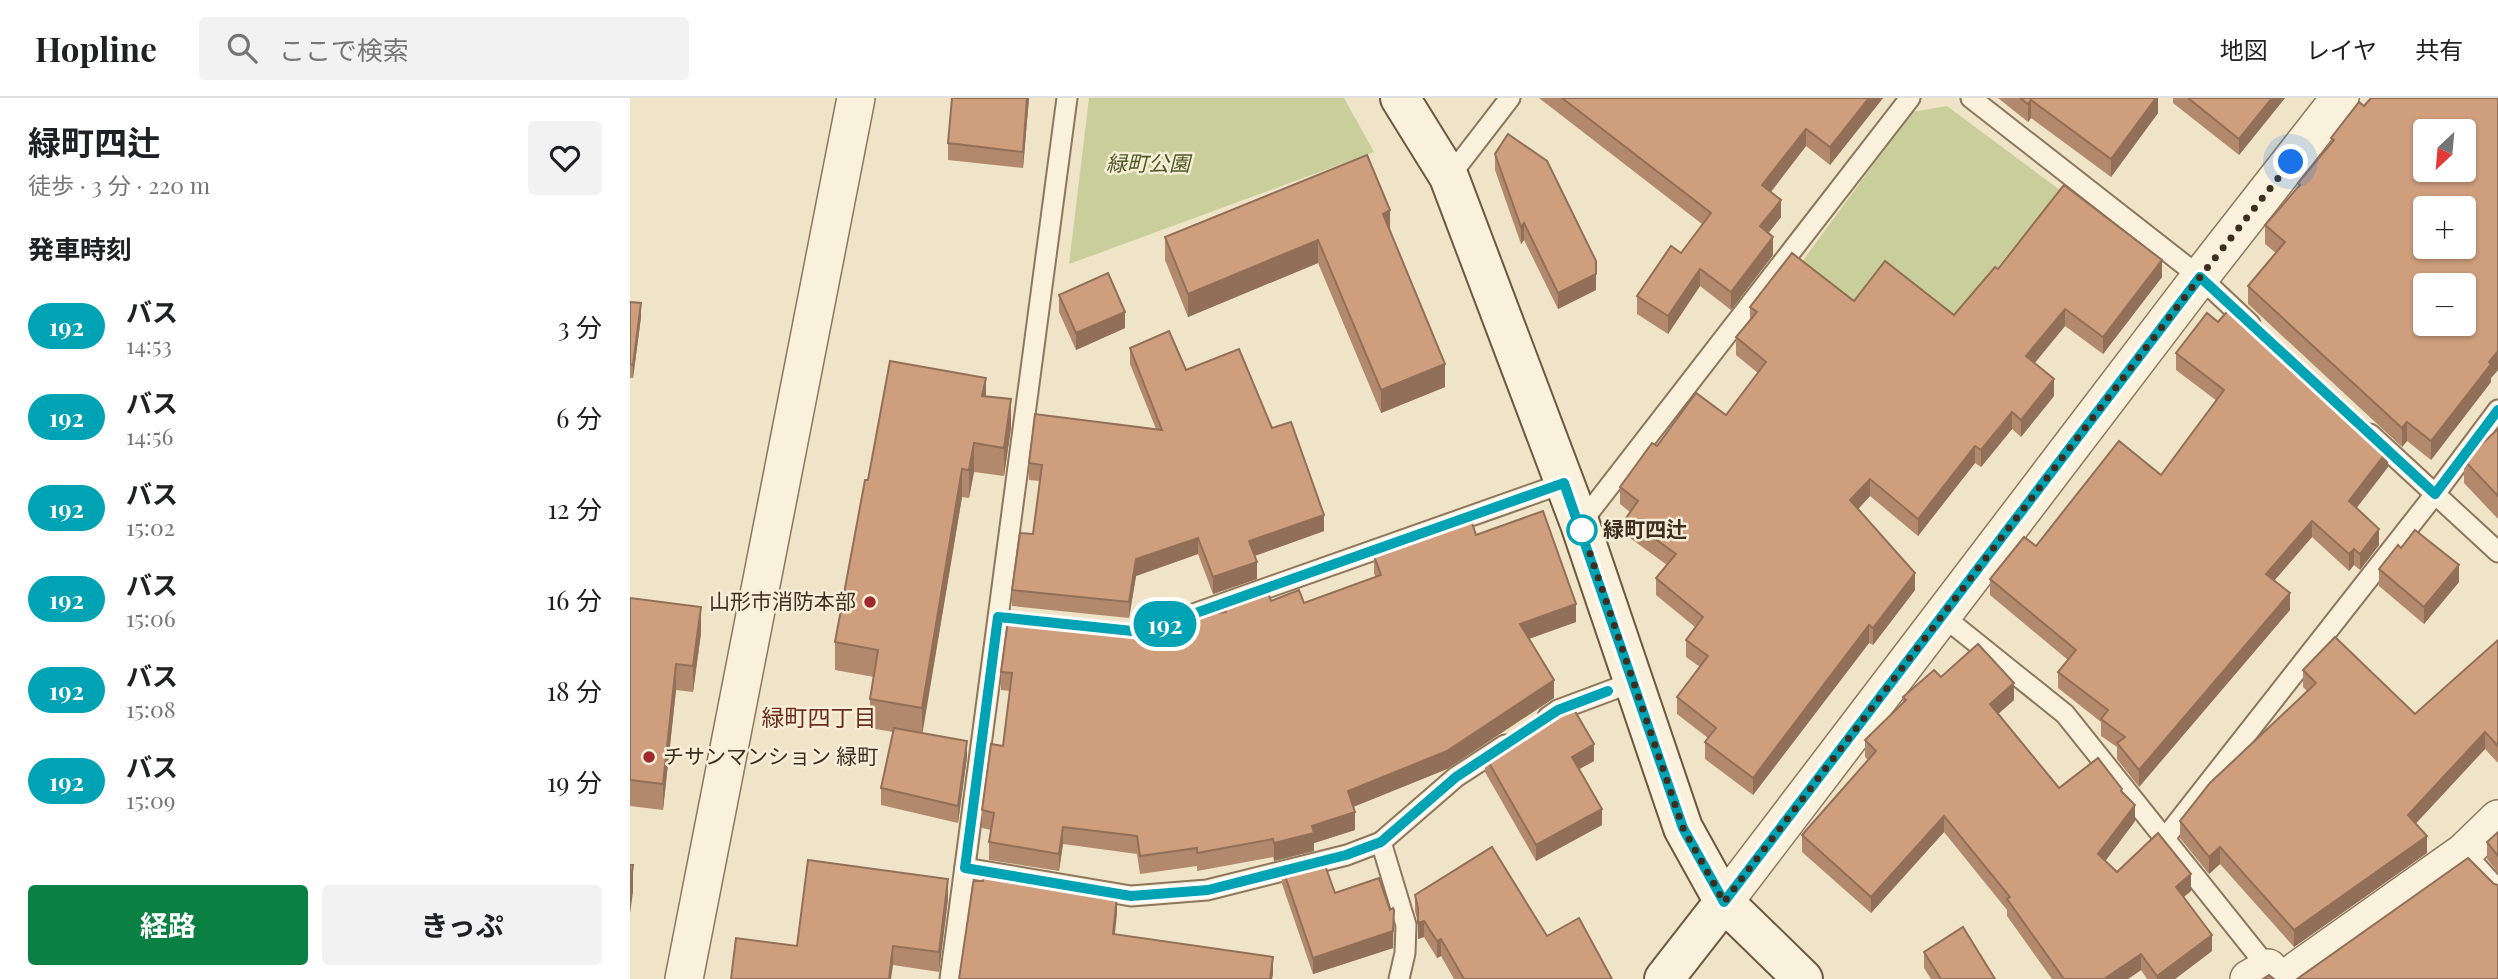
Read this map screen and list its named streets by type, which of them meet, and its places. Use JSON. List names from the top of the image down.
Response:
{
  "districts": ["緑町四丁目"],
  "parks": ["緑町公園"],
  "places": ["緑町四辻", "山形市消防本部", "チサンマンション 緑町"],
  "lines": ["bus line 192"],
  "north": "bottom left",
  "page": {
    "header": "Hopline",
    "search": "ここで検索",
    "nav": ["地図", "レイヤ", "共有"],
    "heading": [
      ["緑町四辻", "徒歩 · 3 分 · 220 m"],
      "発車時刻"
    ],
    "on_map": "192",
    "map_buttons": ["+", "−"],
    "list": [
      {
        "mark": "192",
        "name": "バス",
        "note": "14:53",
        "value": "3 分"
      },
      {
        "mark": "192",
        "name": "バス",
        "note": "14:56",
        "value": "6 分"
      },
      {
        "mark": "192",
        "name": "バス",
        "note": "15:02",
        "value": "12 分"
      },
      {
        "mark": "192",
        "name": "バス",
        "note": "15:06",
        "value": "16 分"
      },
      {
        "mark": "192",
        "name": "バス",
        "note": "15:08",
        "value": "18 分"
      },
      {
        "mark": "192",
        "name": "バス",
        "note": "15:09",
        "value": "19 分"
      }
    ],
    "buttons": ["経路", "きっぷ"]
  }
}
